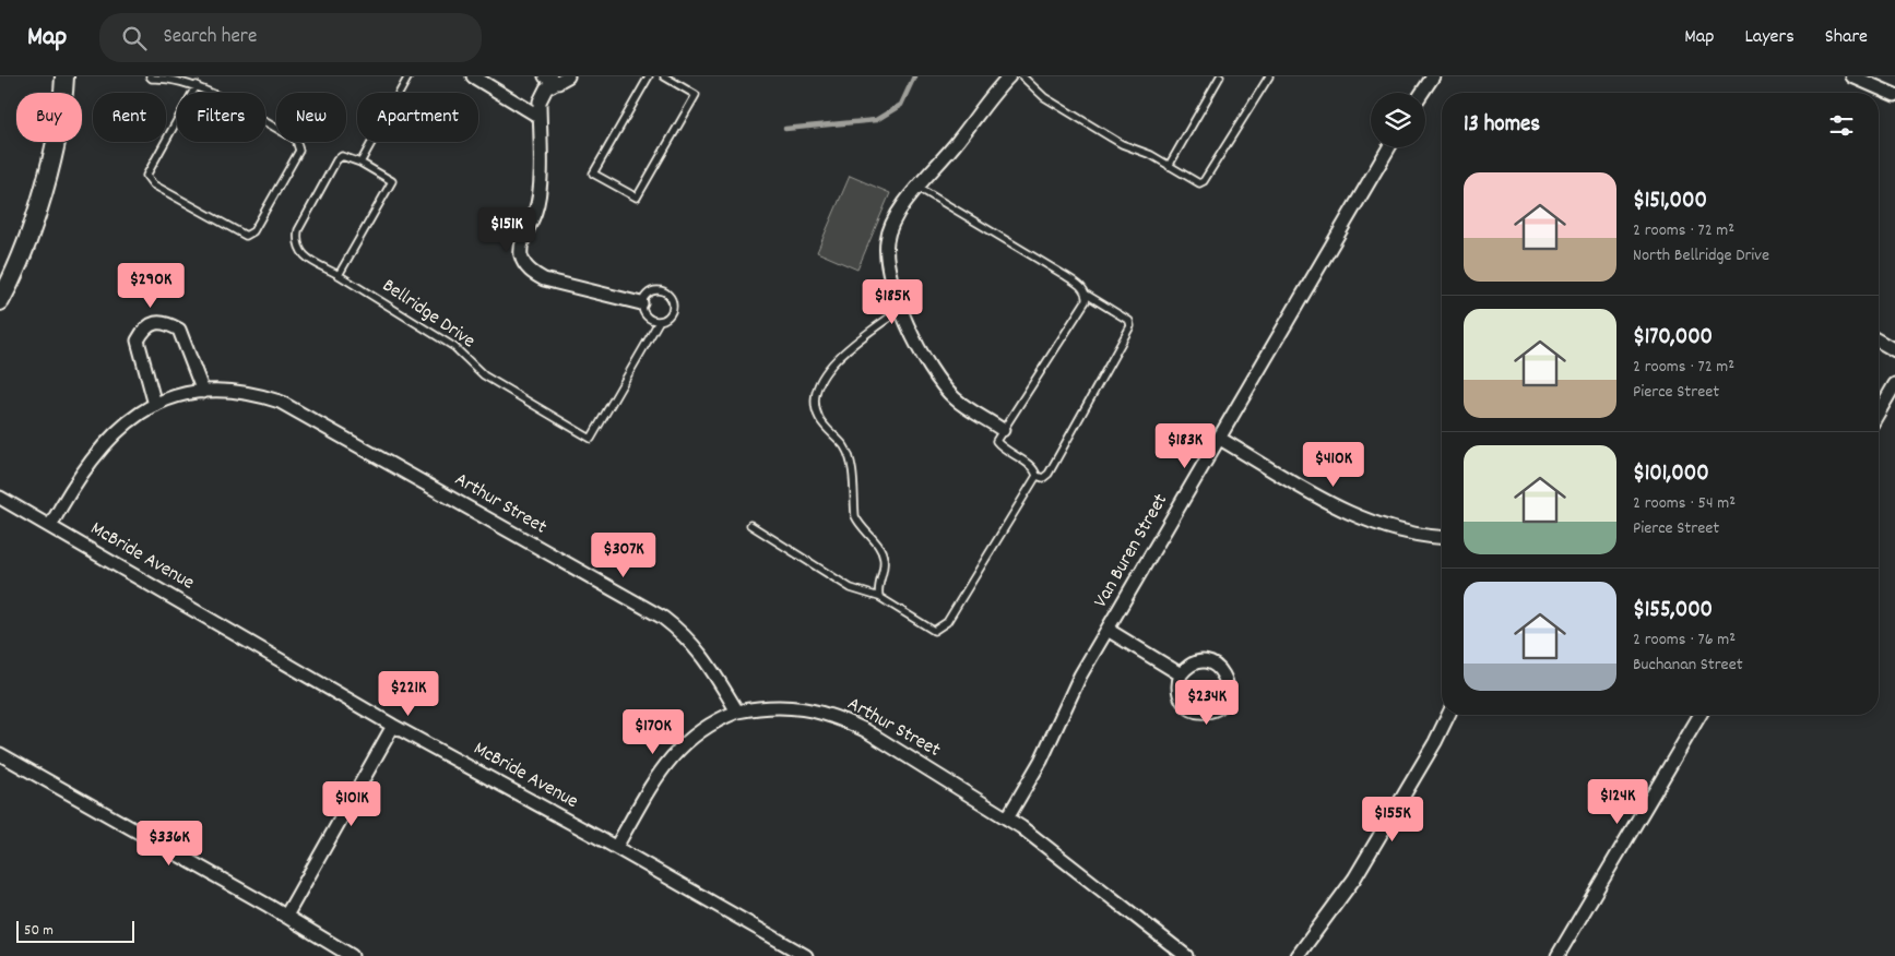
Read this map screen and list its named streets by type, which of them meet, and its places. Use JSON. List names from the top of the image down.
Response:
{
  "streets": {
    "street": ["Arthur Street", "Van Buren Street", "McBride Avenue"],
    "lane": ["Bellridge Drive"]
  },
  "crossings": [
    ["Arthur Street", "Van Buren Street"],
    ["Arthur Street", "McBride Avenue"]
  ],
  "scale_bar": "50 m",
  "page": {
    "header": "Map",
    "search": "Search here",
    "nav": ["Map", "Layers", "Share"],
    "chip": [
      "Buy",
      "Rent",
      "Filters",
      "New",
      "Apartment"
    ],
    "heading": "13 homes",
    "list": [
      {
        "name": "$151,000",
        "note": "2 rooms · 72 m² · North Bellridge Drive"
      },
      {
        "name": "$170,000",
        "note": "2 rooms · 72 m² · Pierce Street"
      },
      {
        "name": "$101,000",
        "note": "2 rooms · 54 m² · Pierce Street"
      },
      {
        "name": "$155,000",
        "note": "2 rooms · 76 m² · Buchanan Street"
      }
    ],
    "price": [
      "$151K",
      "$290K",
      "$185K",
      "$183K",
      "$410K",
      "$307K",
      "$221K",
      "$234K",
      "$170K",
      "$124K",
      "$101K",
      "$155K",
      "$336K"
    ],
    "scale": "50 m"
  }
}
